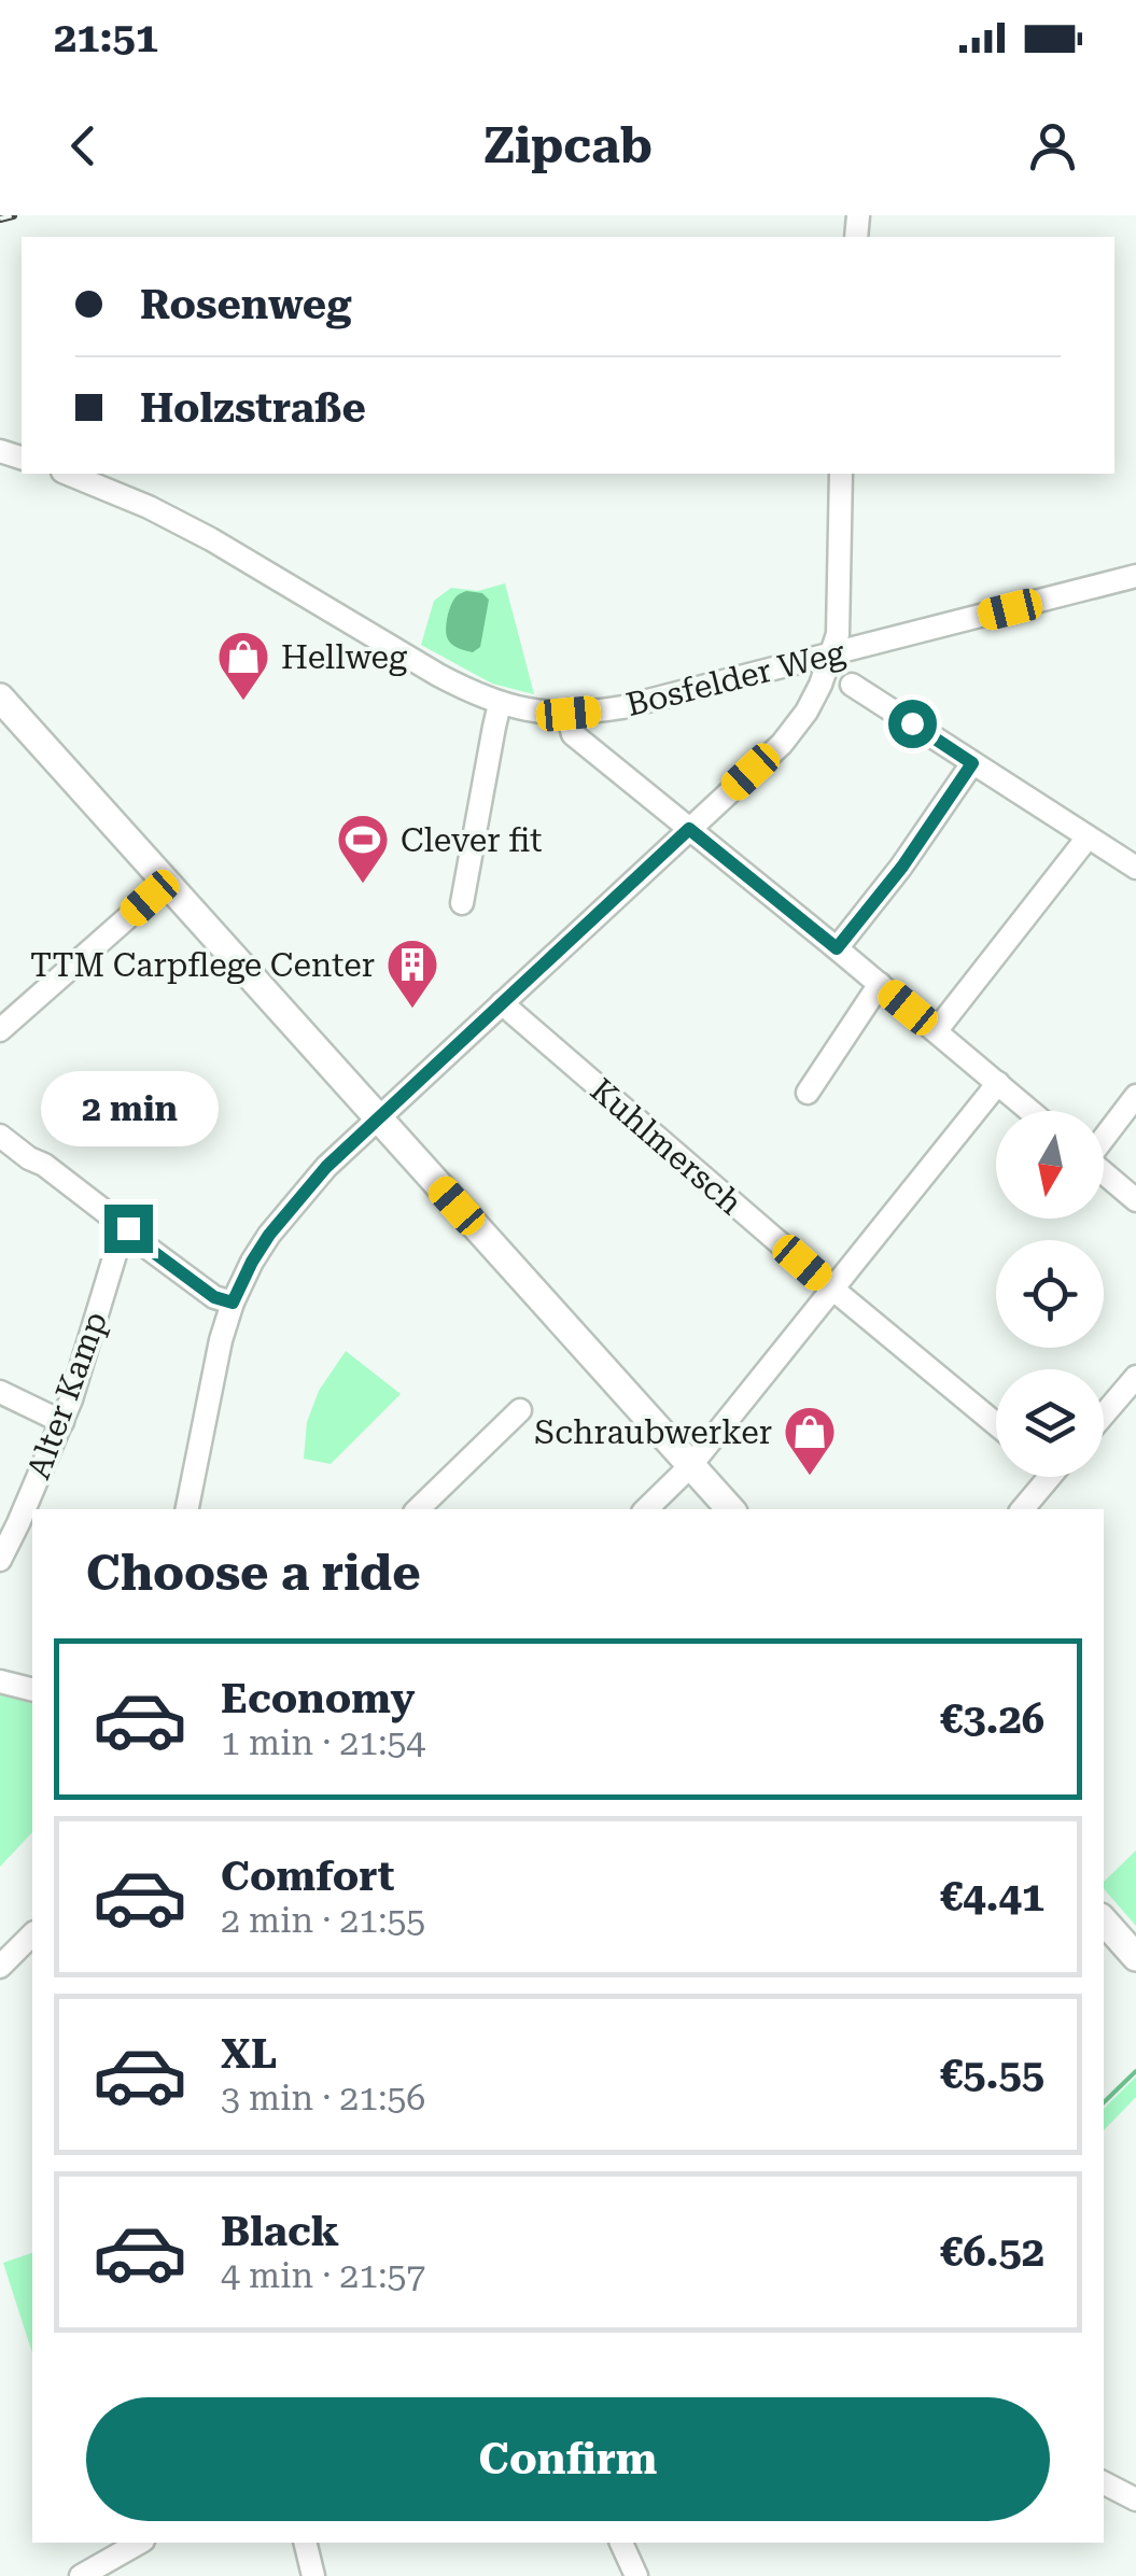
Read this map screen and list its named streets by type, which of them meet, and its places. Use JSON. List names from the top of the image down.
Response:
{
  "streets": {
    "street": ["Bosfelder Weg", "Kuhlmersch", "Alter Kamp"]
  },
  "places": {
    "shop": ["Hellweg", "Schraubwerker"],
    "sports": ["Clever fit"],
    "building": ["TTM Carpflege Center"]
  },
  "north": "bottom",
  "page": {
    "status": "21:51",
    "header": "Zipcab",
    "banner": ["Rosenweg", "Holzstraße"],
    "bubble": "2 min",
    "heading": "Choose a ride",
    "list": [
      {
        "name": "Economy",
        "note": "1 min · 21:54",
        "value": "€3.26"
      },
      {
        "name": "Comfort",
        "note": "2 min · 21:55",
        "value": "€4.41"
      },
      {
        "name": "XL",
        "note": "3 min · 21:56",
        "value": "€5.55"
      },
      {
        "name": "Black",
        "note": "4 min · 21:57",
        "value": "€6.52"
      }
    ],
    "buttons": "Confirm"
  }
}
